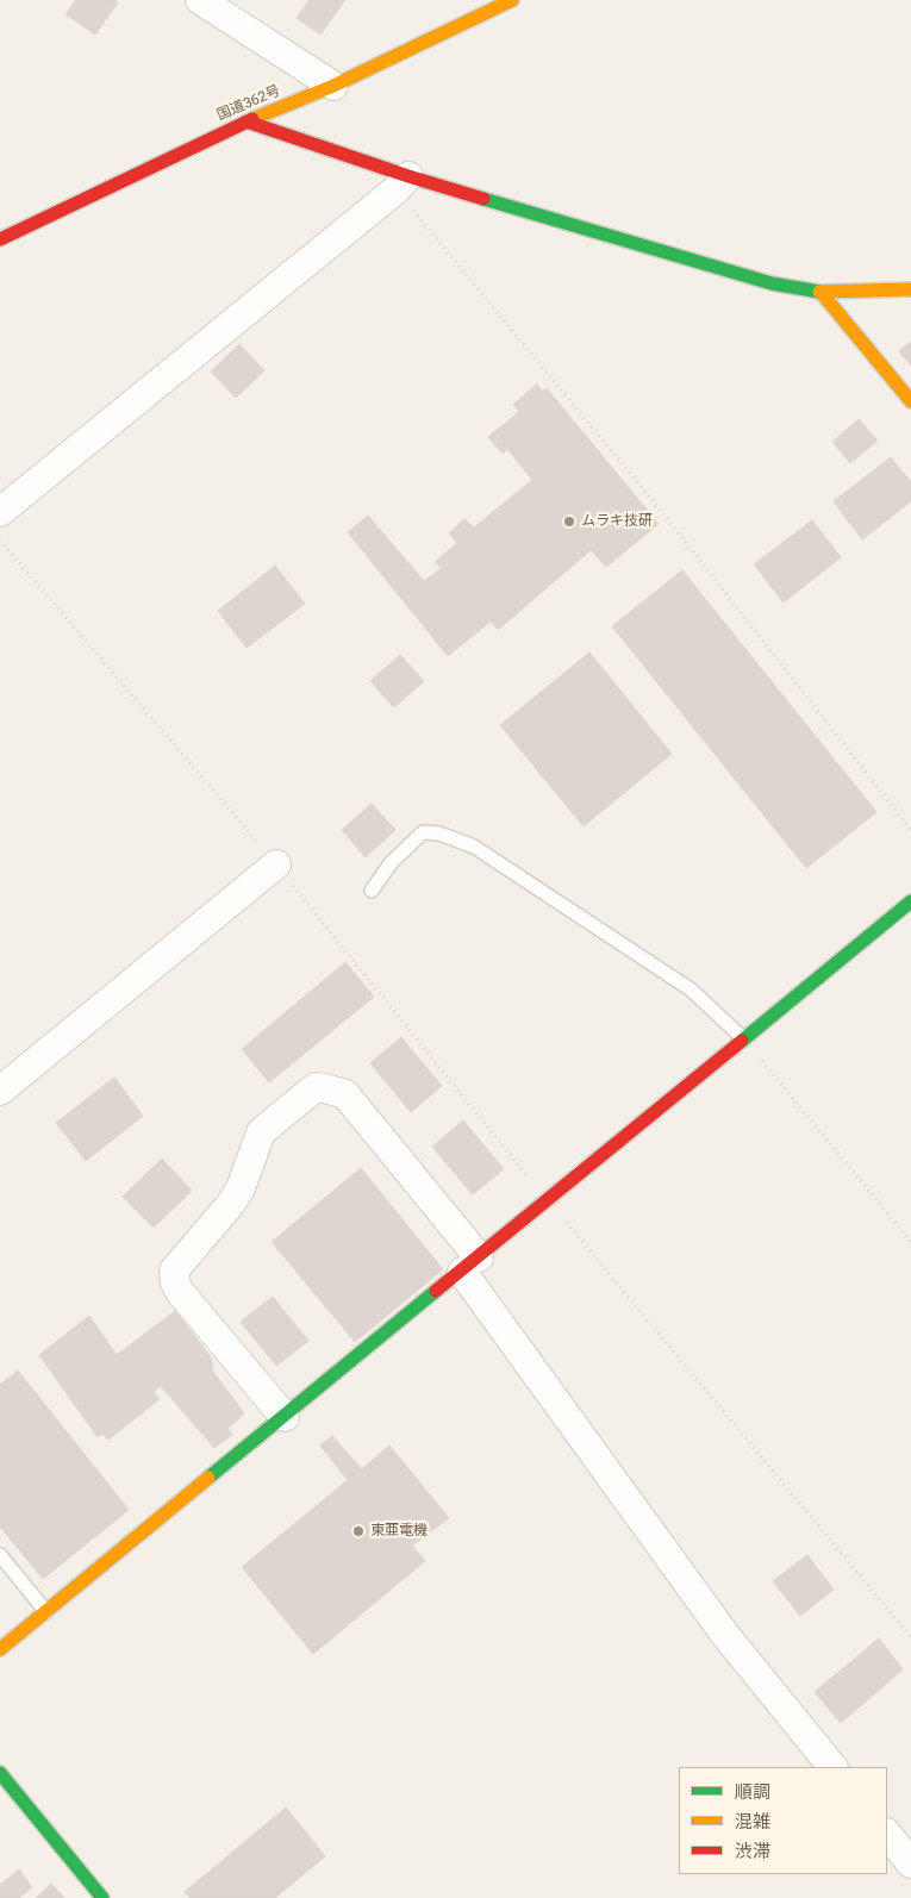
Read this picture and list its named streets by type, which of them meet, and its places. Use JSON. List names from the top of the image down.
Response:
{
  "streets": {
    "main road": ["国道362号"]
  },
  "places": ["ムラキ技研", "東亜電機"],
  "legend": ["順調", "混雑", "渋滞"]
}
